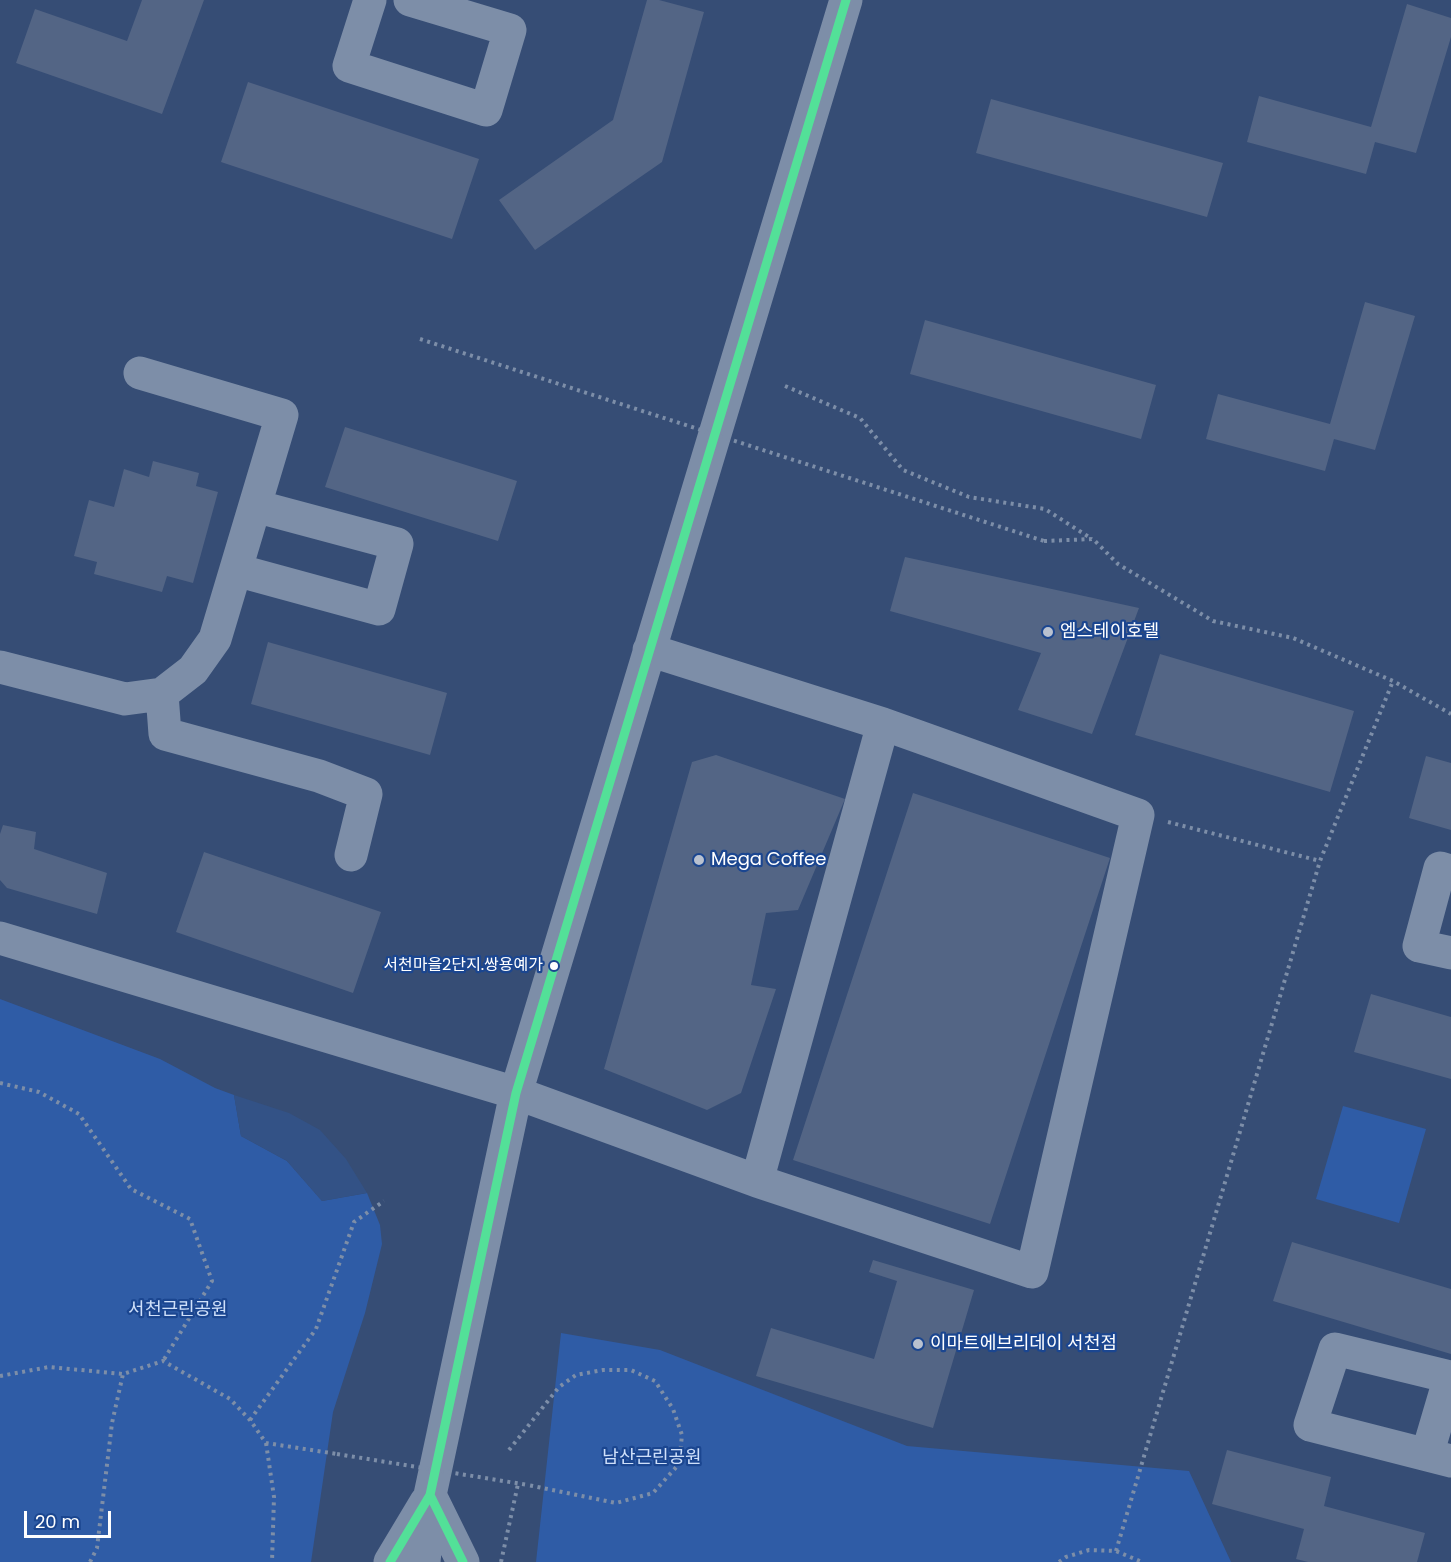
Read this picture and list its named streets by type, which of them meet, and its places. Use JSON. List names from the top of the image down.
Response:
{
  "parks": ["서천근린공원", "남산근린공원"],
  "places": [
    "엠스테이호텔",
    "Mega Coffee",
    "서천마을2단지.쌍용예가",
    "이마트에브리데이 서천점"
  ],
  "scale_bar": "20 m"
}
